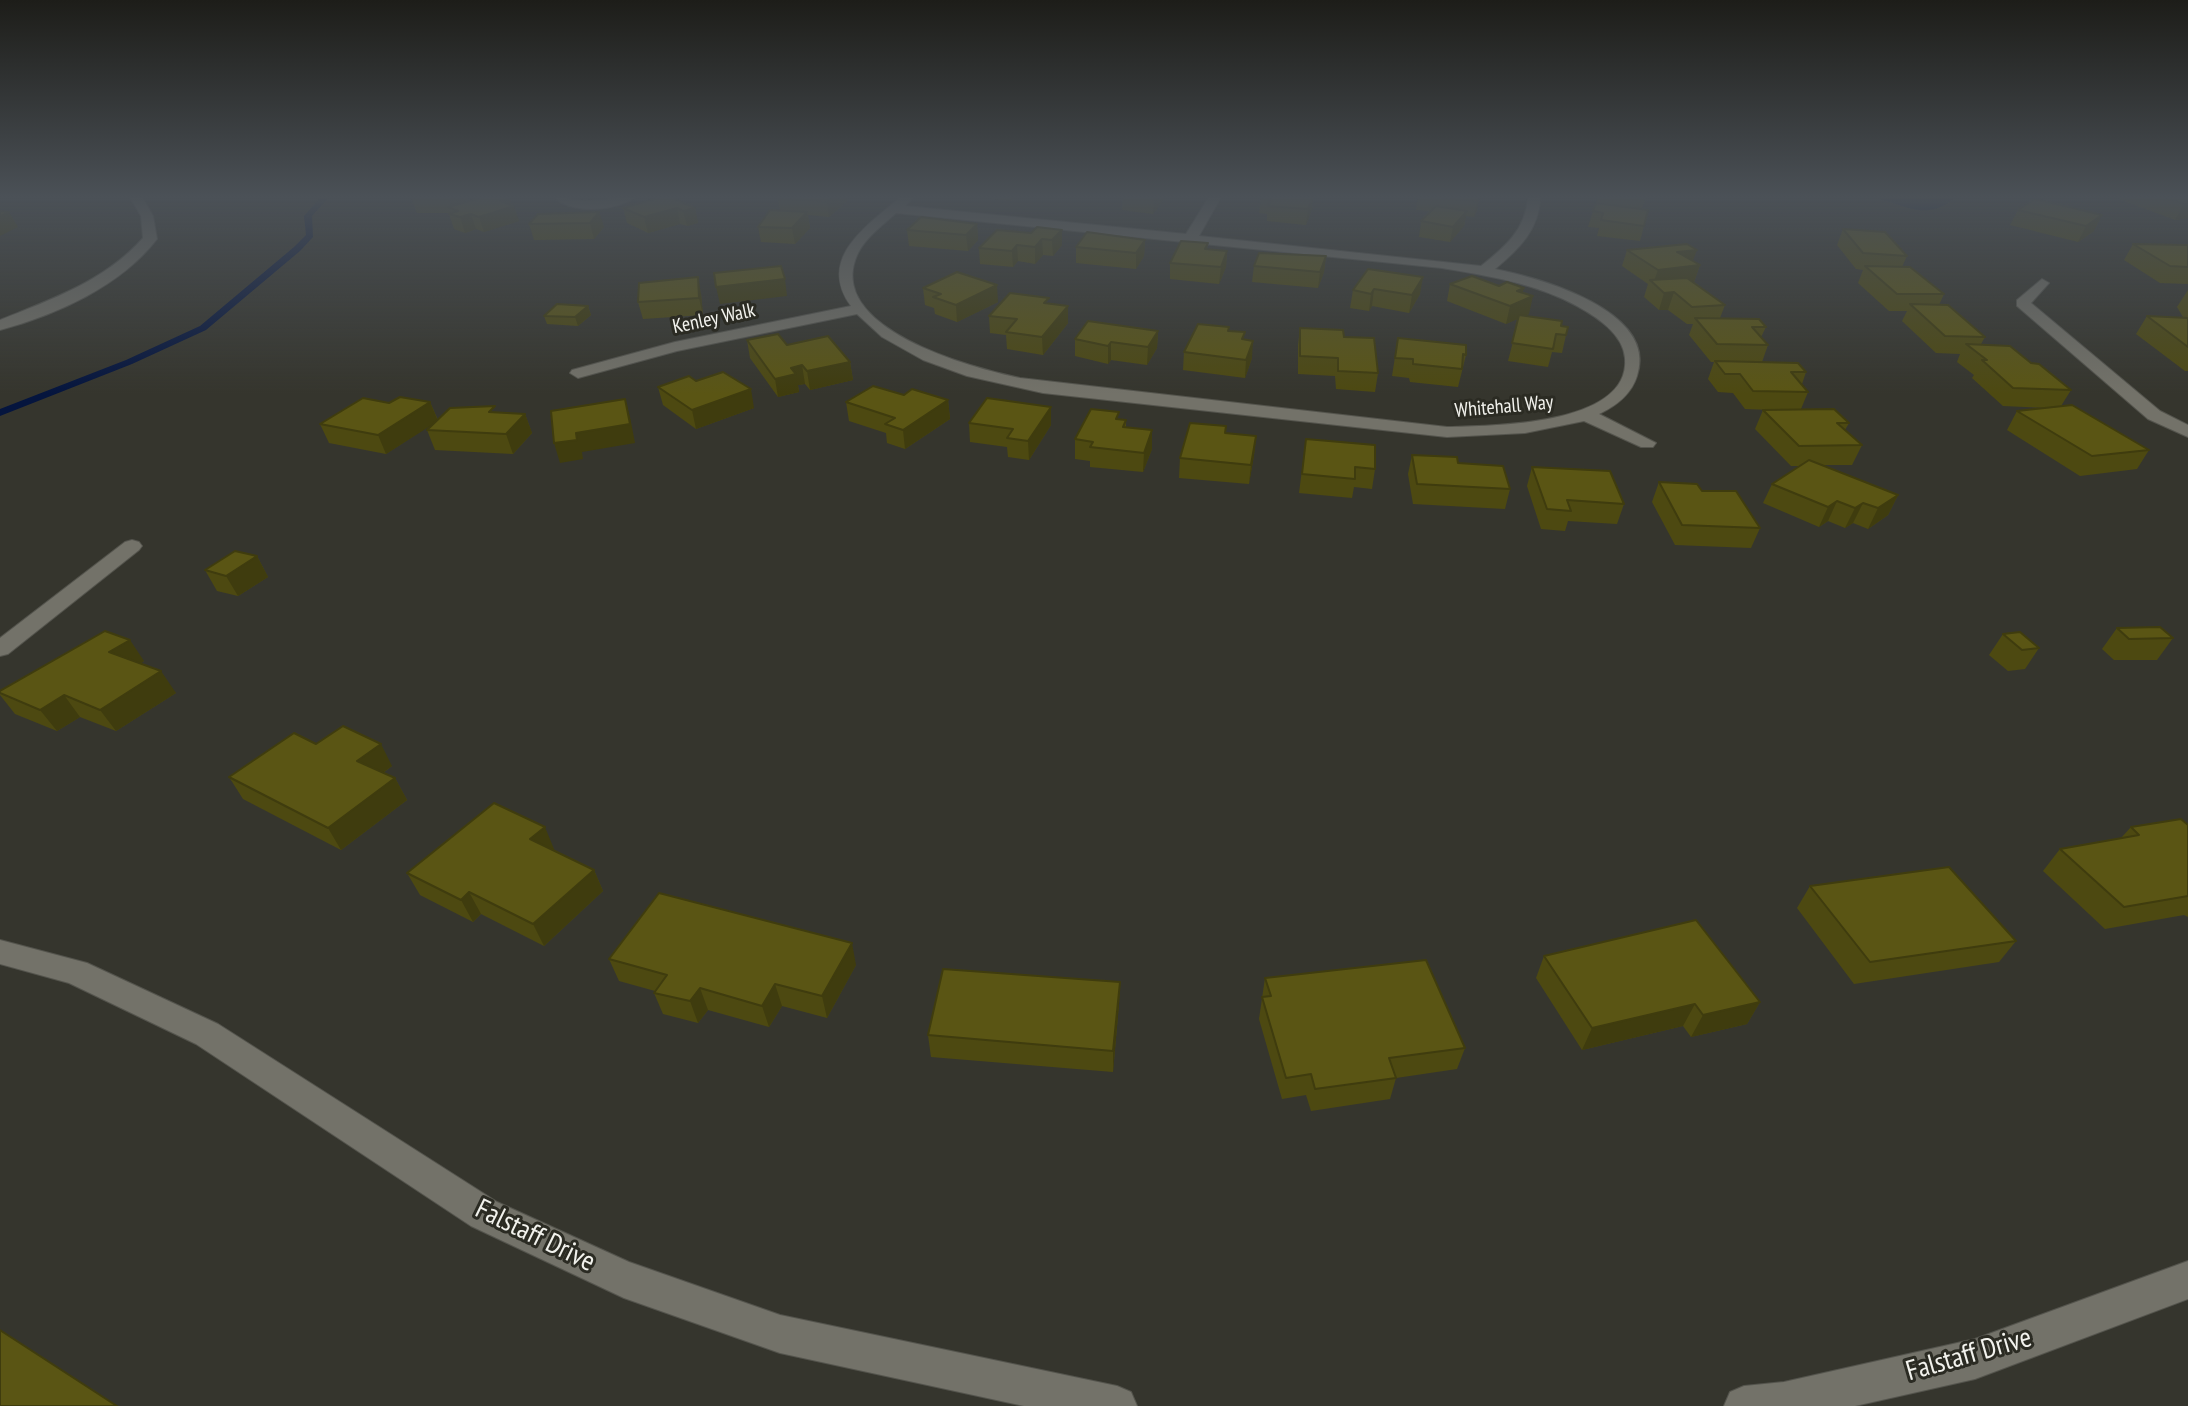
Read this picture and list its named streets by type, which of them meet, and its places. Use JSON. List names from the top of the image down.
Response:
{
  "streets": {
    "street": ["Kenley Walk", "Whitehall Way", "Falstaff Drive"]
  },
  "crossings": [
    ["Kenley Walk", "Whitehall Way"]
  ]
}
